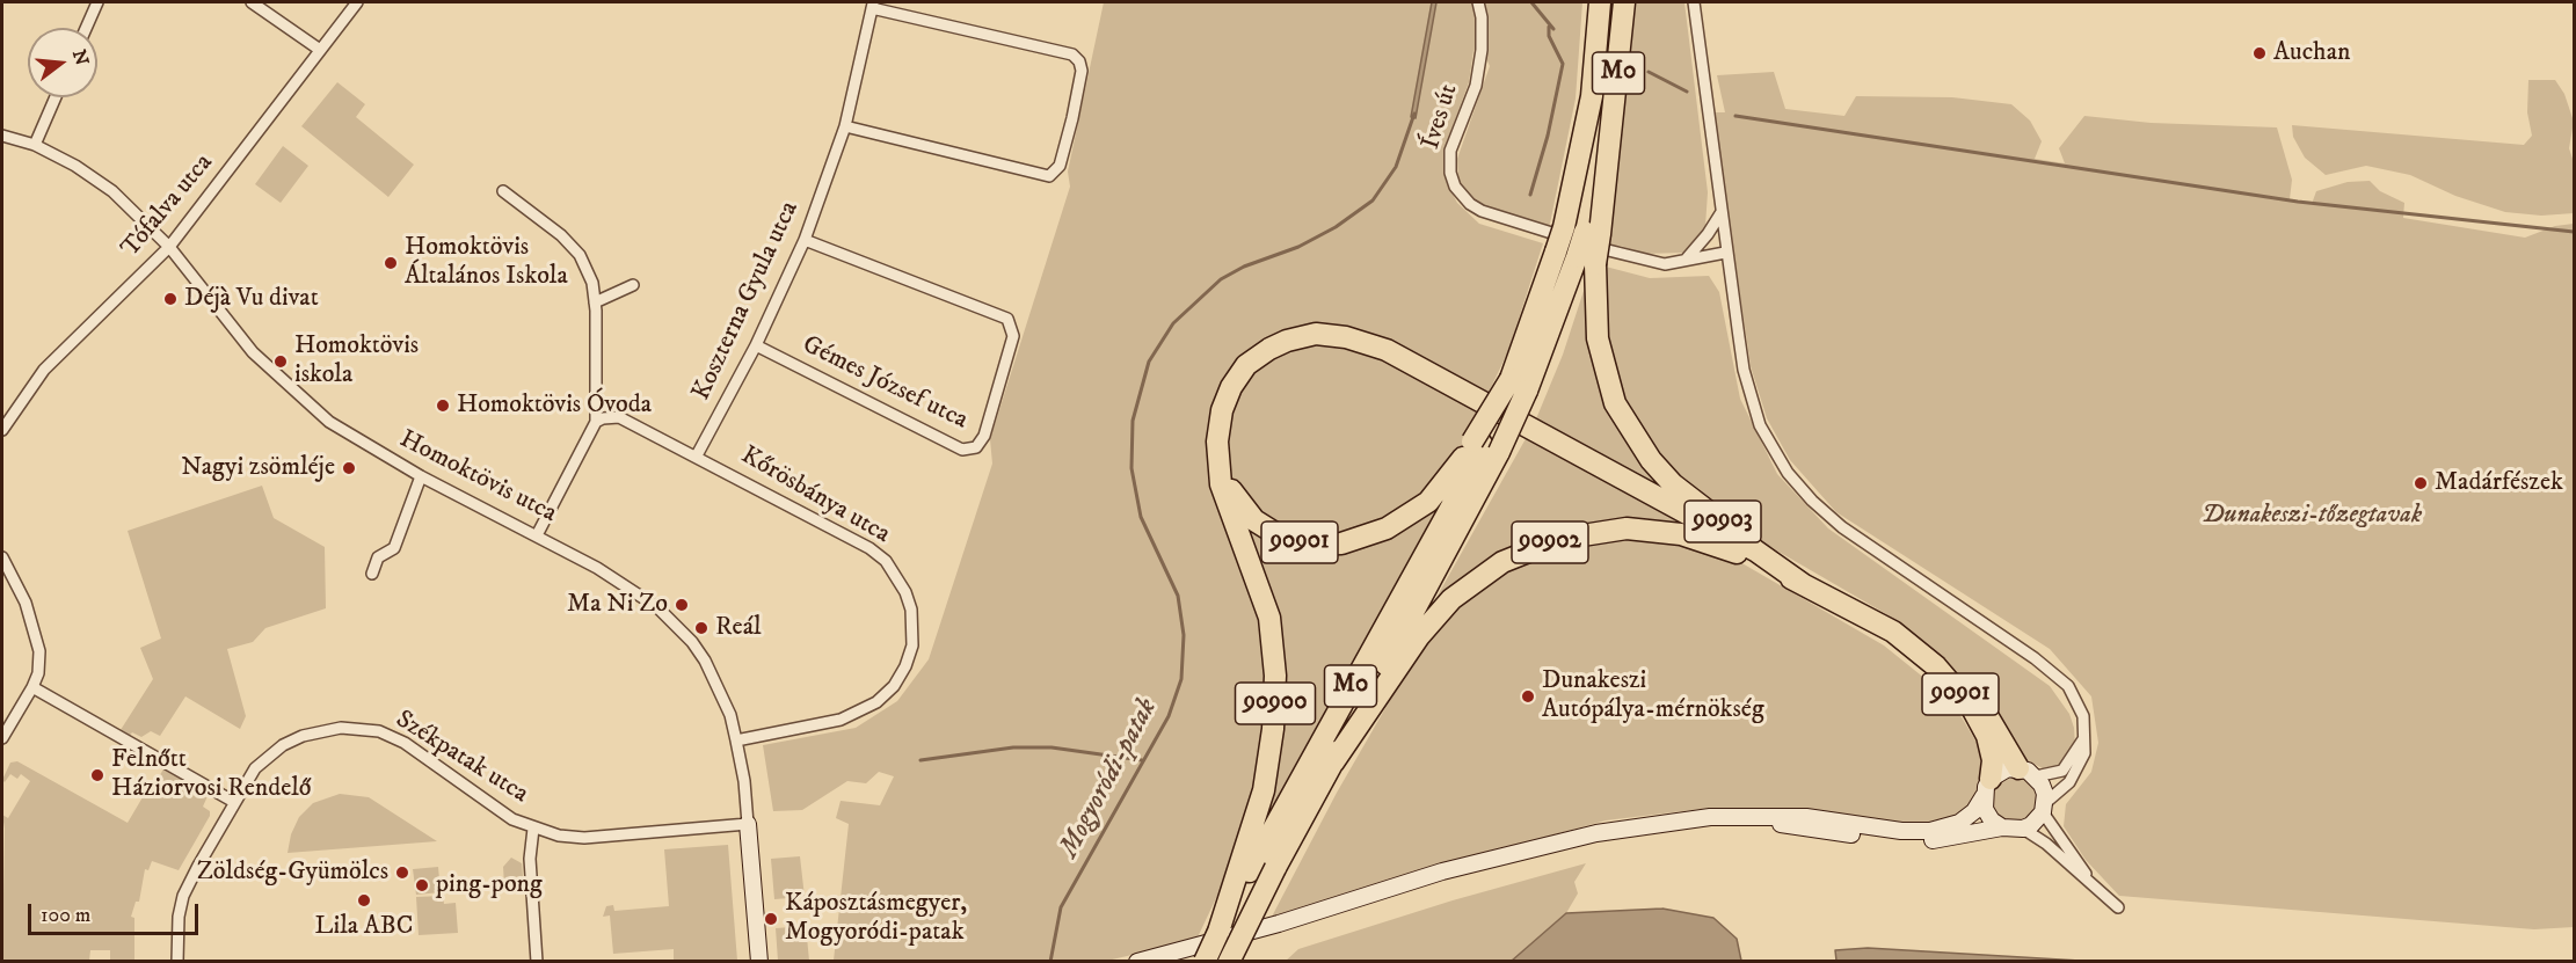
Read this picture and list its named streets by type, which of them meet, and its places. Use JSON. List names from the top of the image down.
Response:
{
  "streets": {
    "highway": [
      "M0",
      "90903",
      "90901",
      "90902",
      "90900"
    ],
    "main road": ["Homoktövis utca"],
    "street": [
      "Íves út",
      "Tófalva utca",
      "Koszterna Gyula utca",
      "Gémes József utca",
      "Kőrösbánya utca",
      "Székpatak utca"
    ]
  },
  "crossings": [
    ["M0", "90903"],
    ["M0", "90901"],
    ["M0", "90902"],
    ["M0", "90900"],
    ["Tófalva utca", "Homoktövis utca"],
    ["Koszterna Gyula utca", "Gémes József utca"],
    ["Koszterna Gyula utca", "Kőrösbánya utca"],
    ["Homoktövis utca", "Kőrösbánya utca"],
    ["Homoktövis utca", "Székpatak utca"],
    ["90903", "90901"],
    ["90903", "90902"],
    ["90901", "90902"],
    ["90901", "90900"]
  ],
  "water": ["Mogyoródi-patak"],
  "parks": ["Dunakeszi-tőzegtavak"],
  "places": [
    "Auchan",
    "Homoktövis Általános Iskola",
    "Déjà Vu divat",
    "Homoktövis iskola",
    "Homoktövis Óvoda",
    "Nagyi zsömléje",
    "Madárfészek",
    "Ma Ni Zo",
    "Reál",
    "Dunakeszi Autópálya-mérnökség",
    "Felnőtt Háziorvosi Rendelő",
    "Zöldség-Gyümölcs",
    "ping-pong",
    "Lila ABC",
    "Káposztásmegyer, Mogyoródi-patak"
  ],
  "scale_bar": "100 m",
  "north": "right"
}
